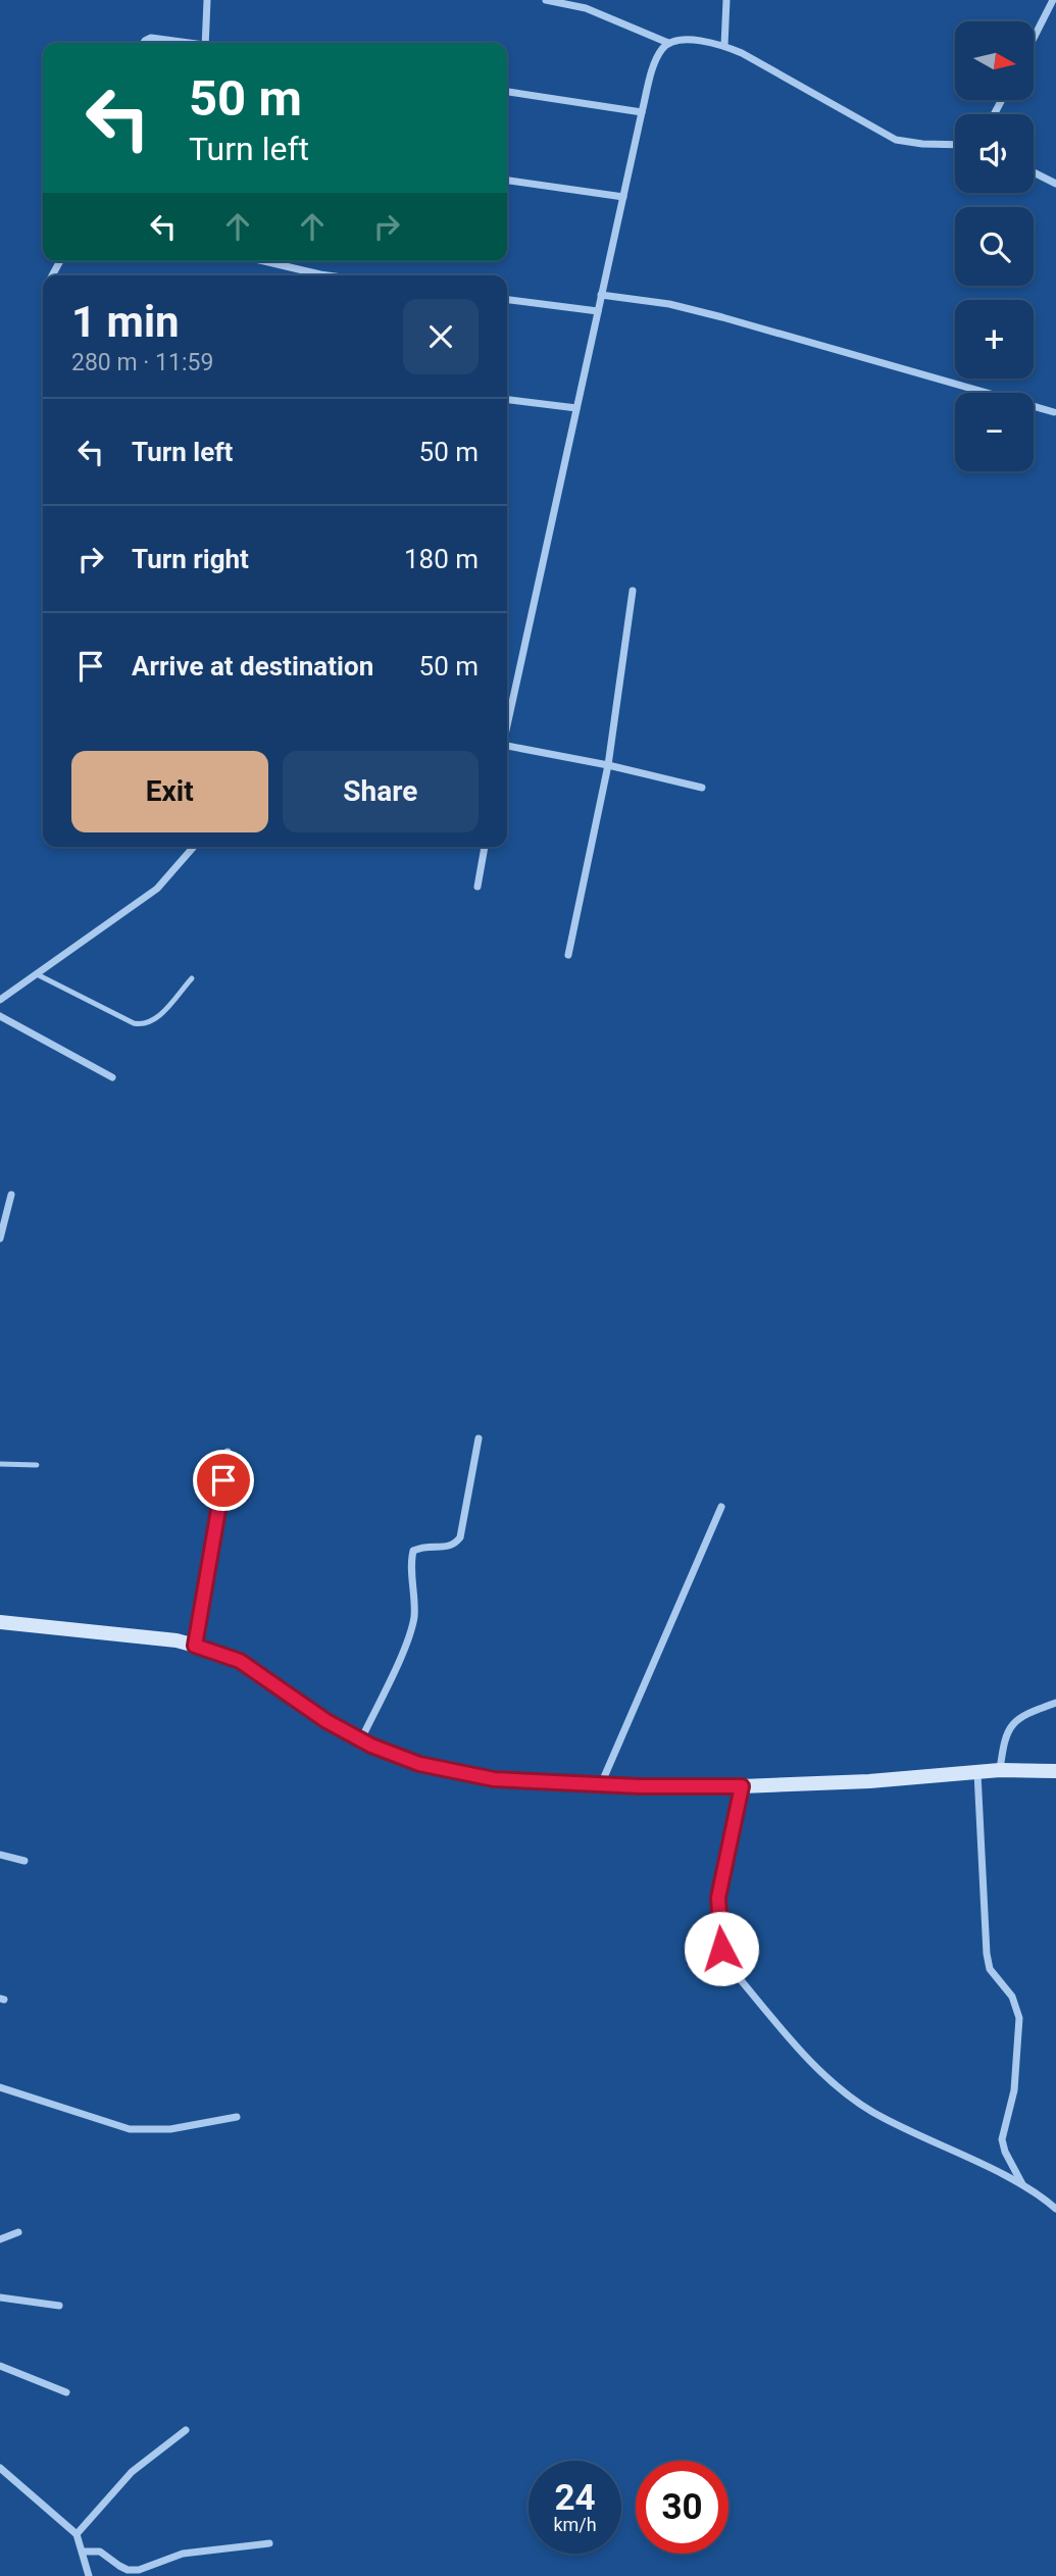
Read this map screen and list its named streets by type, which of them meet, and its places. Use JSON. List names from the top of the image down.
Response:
{
  "north": "right",
  "page": {
    "map_buttons": ["+", "−"],
    "turn": ["50 m", "Turn left"],
    "heading": ["1 min", "280 m · 11:59"],
    "list": [
      {
        "name": "Turn left",
        "value": "50 m"
      },
      {
        "name": "Turn right",
        "value": "180 m"
      },
      {
        "name": "Arrive at destination",
        "value": "50 m"
      }
    ],
    "buttons": ["Exit", "Share"],
    "speed": "24 km/h",
    "limit": "30"
  }
}
